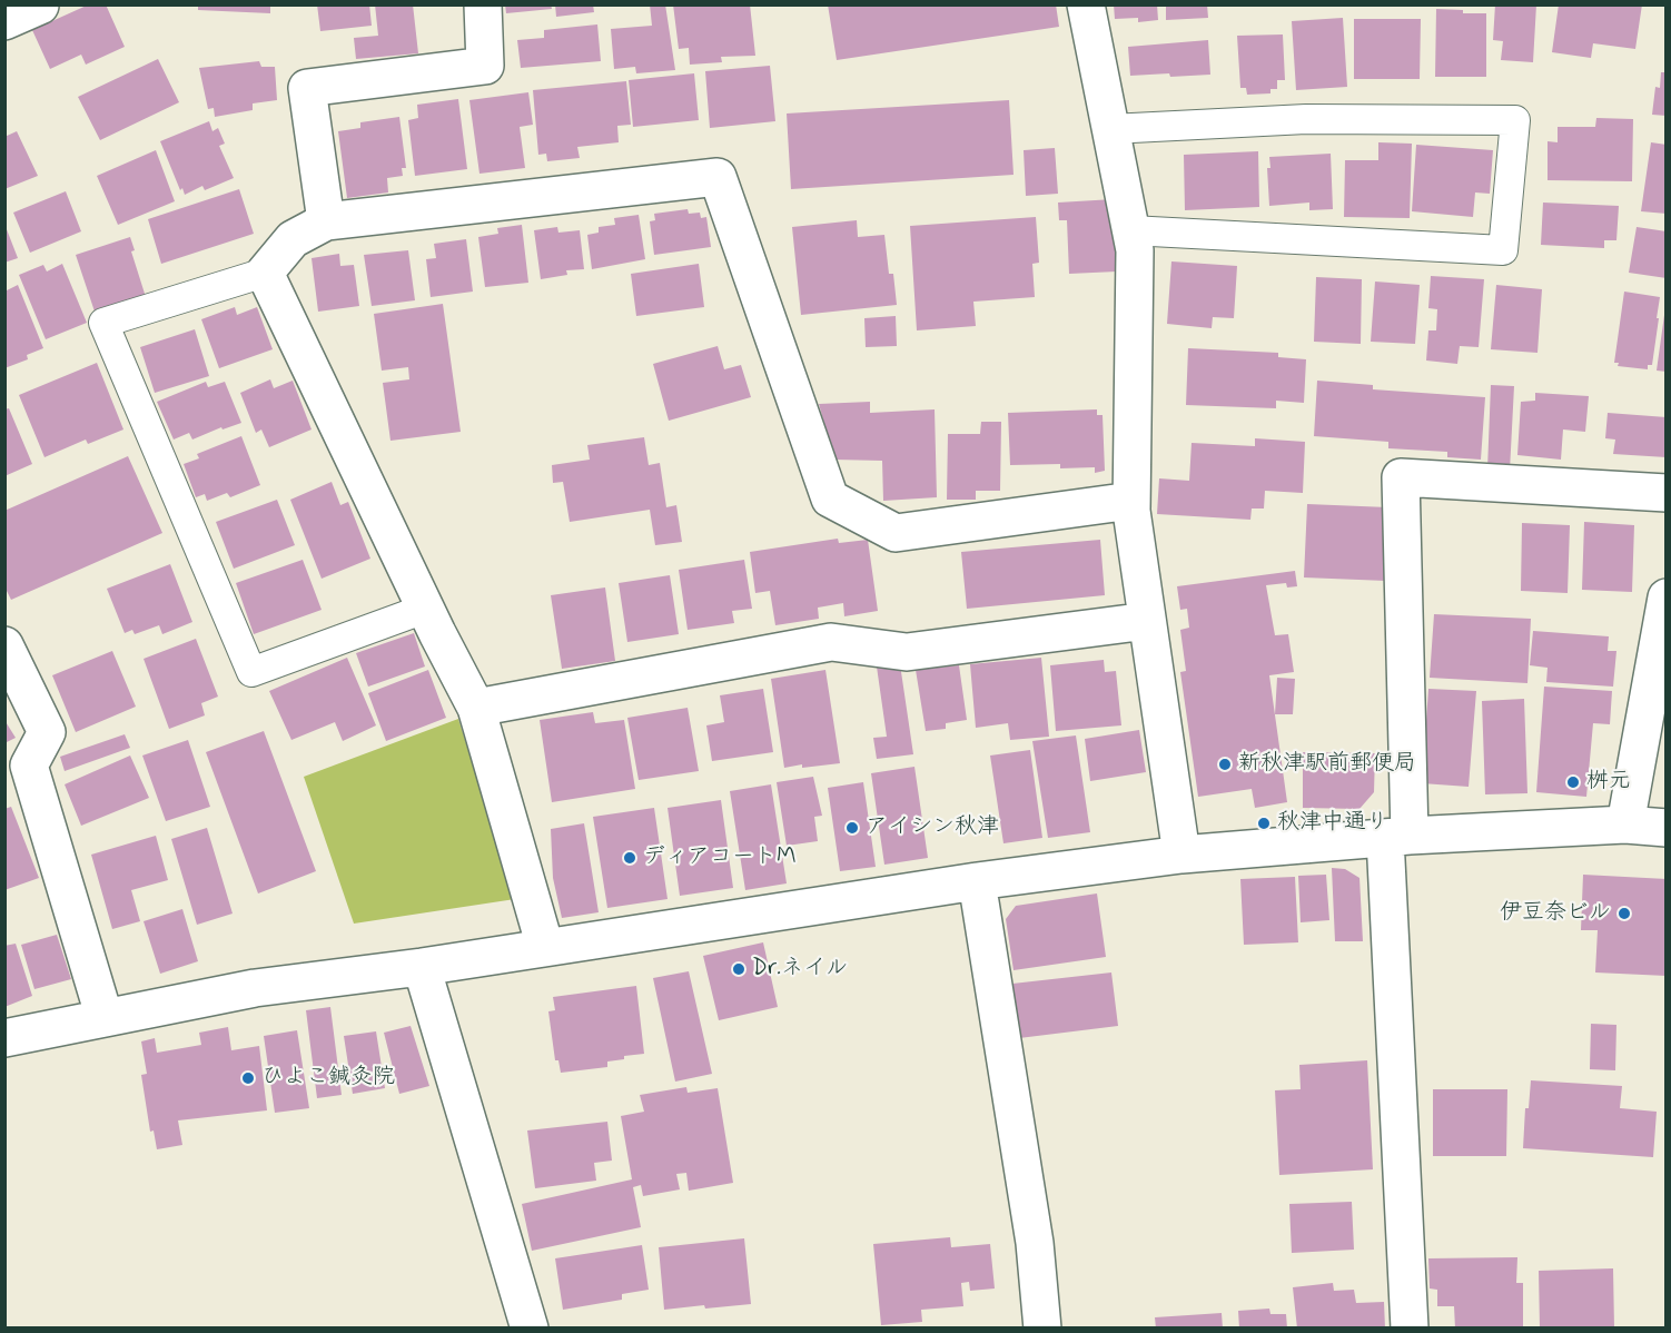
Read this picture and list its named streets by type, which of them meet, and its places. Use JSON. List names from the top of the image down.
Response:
{
  "places": [
    "新秋津駅前郵便局",
    "桝元",
    "秋津中通り",
    "アイシン秋津",
    "ディアコートM",
    "伊豆奈ビル",
    "Dr.ネイル",
    "ひよこ鍼灸院"
  ]
}
